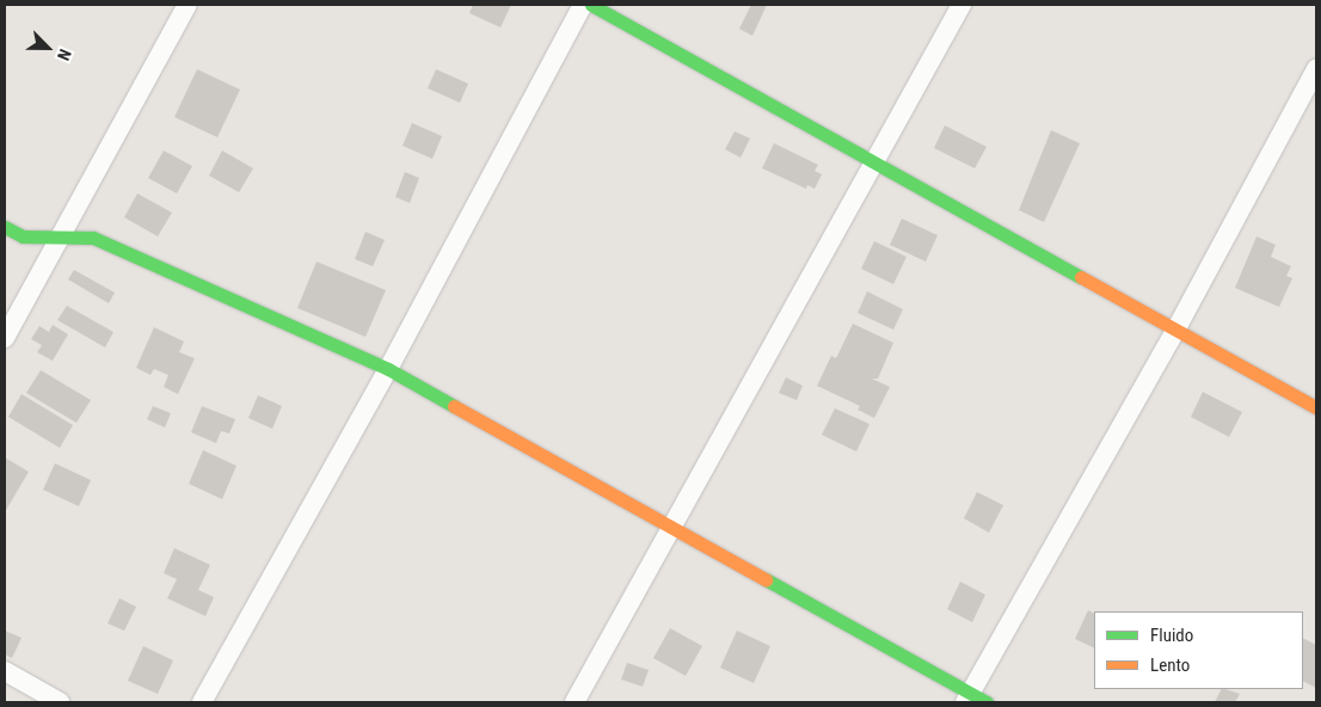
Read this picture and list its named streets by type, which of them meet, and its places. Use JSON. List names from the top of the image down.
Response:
{
  "legend": ["Fluido", "Lento"],
  "north": "bottom right"
}
